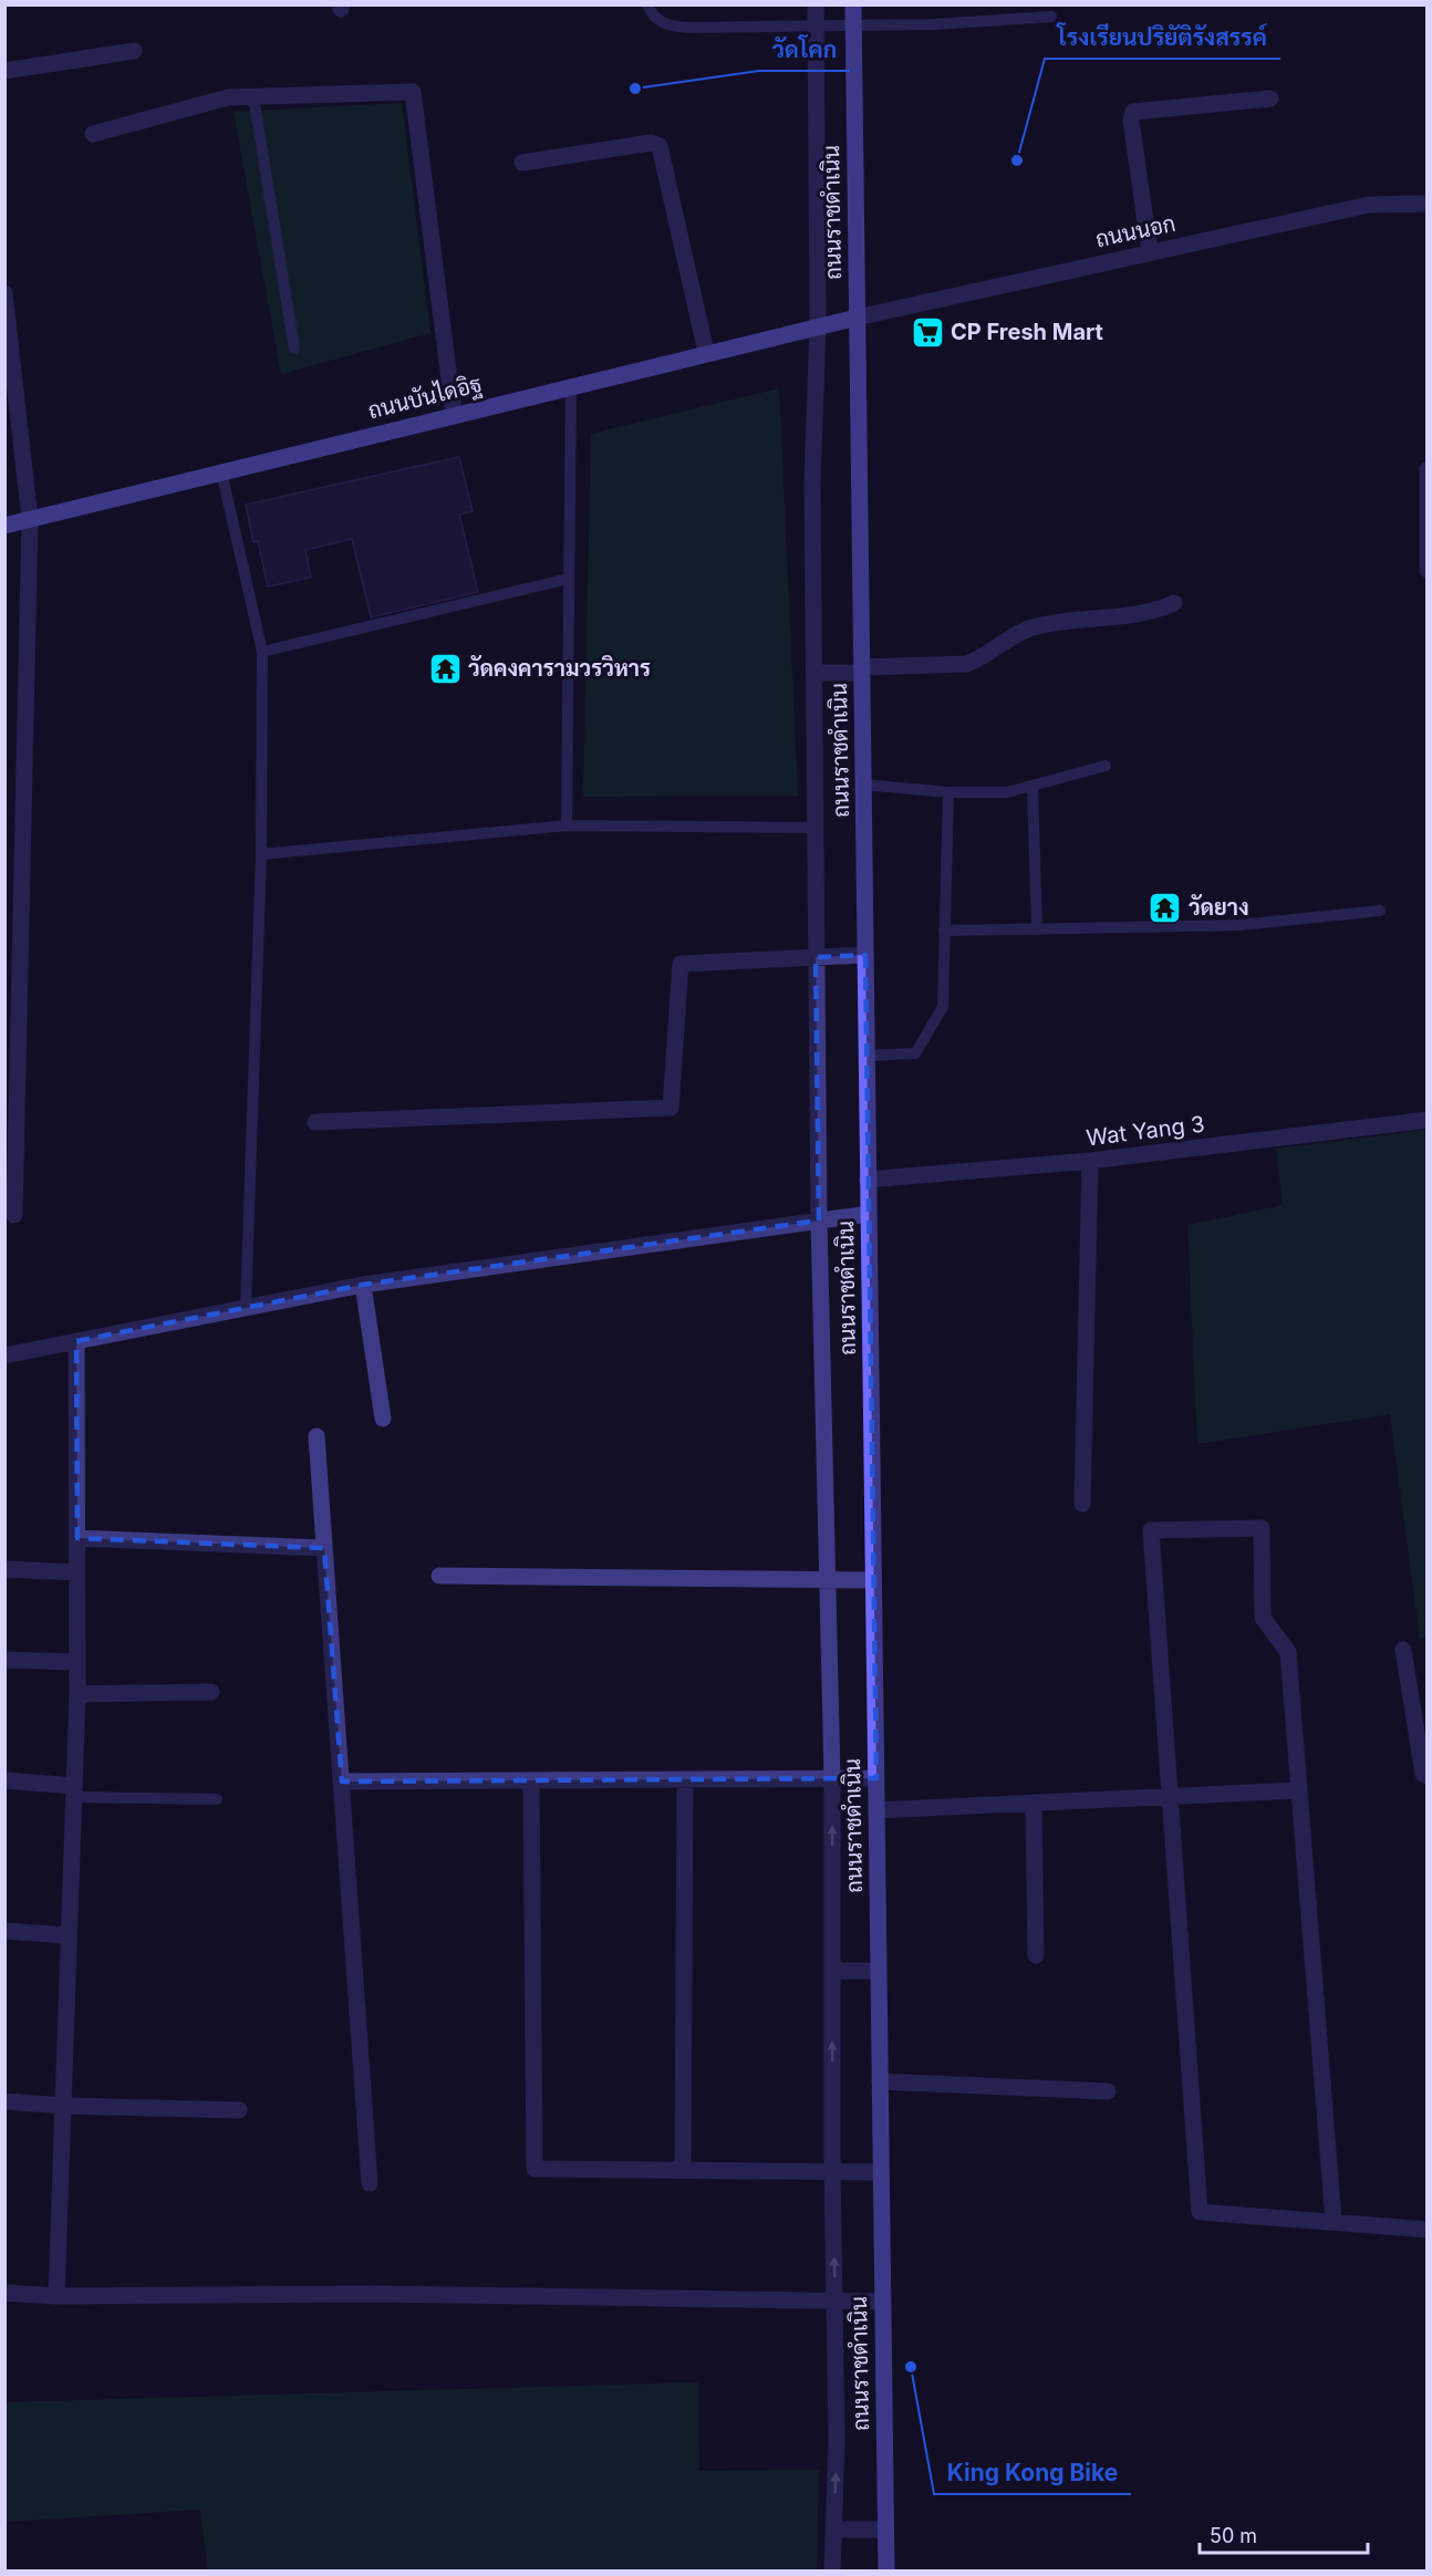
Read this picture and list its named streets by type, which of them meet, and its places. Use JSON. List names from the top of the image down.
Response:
{
  "streets": {
    "main road": ["ถนนราชดำเนิน", "ถนนบันไดอิฐ"],
    "street": ["ถนนนอก", "Wat Yang 3"]
  },
  "crossings": [
    ["ถนนราชดำเนิน", "ถนนนอก"],
    ["ถนนราชดำเนิน", "ถนนบันไดอิฐ"],
    ["ถนนราชดำเนิน", "Wat Yang 3"],
    ["ถนนนอก", "ถนนบันไดอิฐ"]
  ],
  "places": {
    "other": ["วัดโคก", "โรงเรียนปริยัติรังสรรค์", "King Kong Bike"],
    "supermarket": ["CP Fresh Mart"],
    "temple": ["วัดคงคารามวรวิหาร", "วัดยาง"]
  },
  "scale_bar": "50 m"
}
